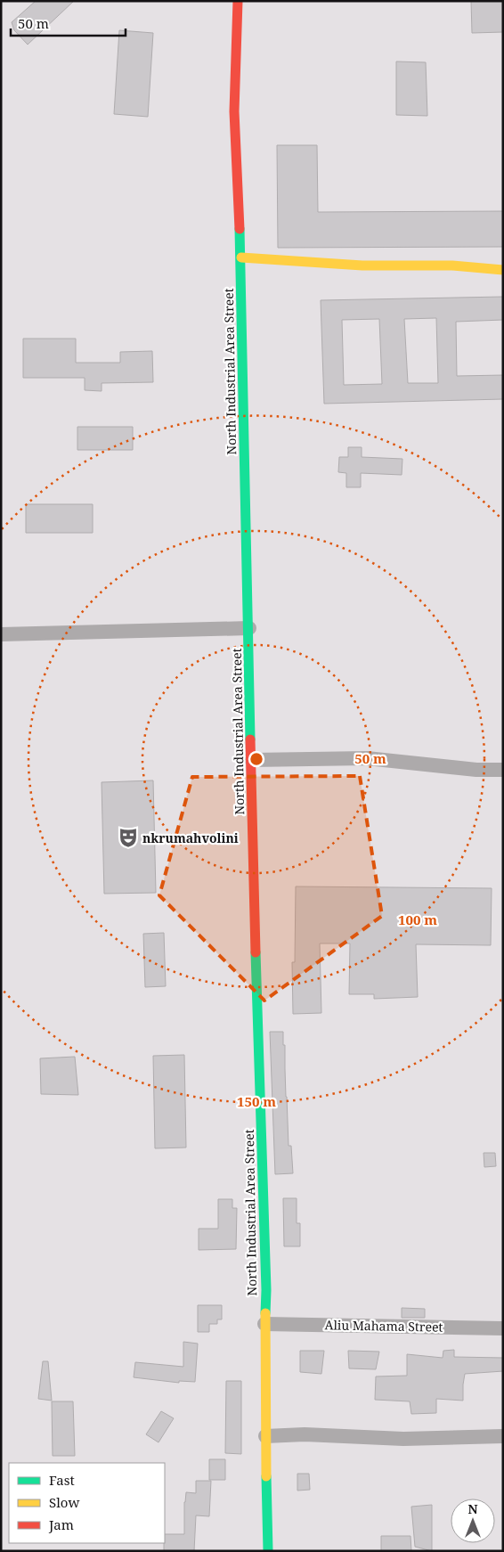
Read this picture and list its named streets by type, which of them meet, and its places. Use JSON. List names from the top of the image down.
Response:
{
  "streets": {
    "main road": ["North Industrial Area Street"],
    "street": ["Aliu Mahama Street"]
  },
  "crossings": [
    ["North Industrial Area Street", "Aliu Mahama Street"]
  ],
  "places": {
    "theatre": ["nkrumahvolini"]
  },
  "legend": ["Fast", "Slow", "Jam"],
  "scale_bar": "50 m",
  "north": "top",
  "rings": ["50 m", "100 m", "150 m"]
}
